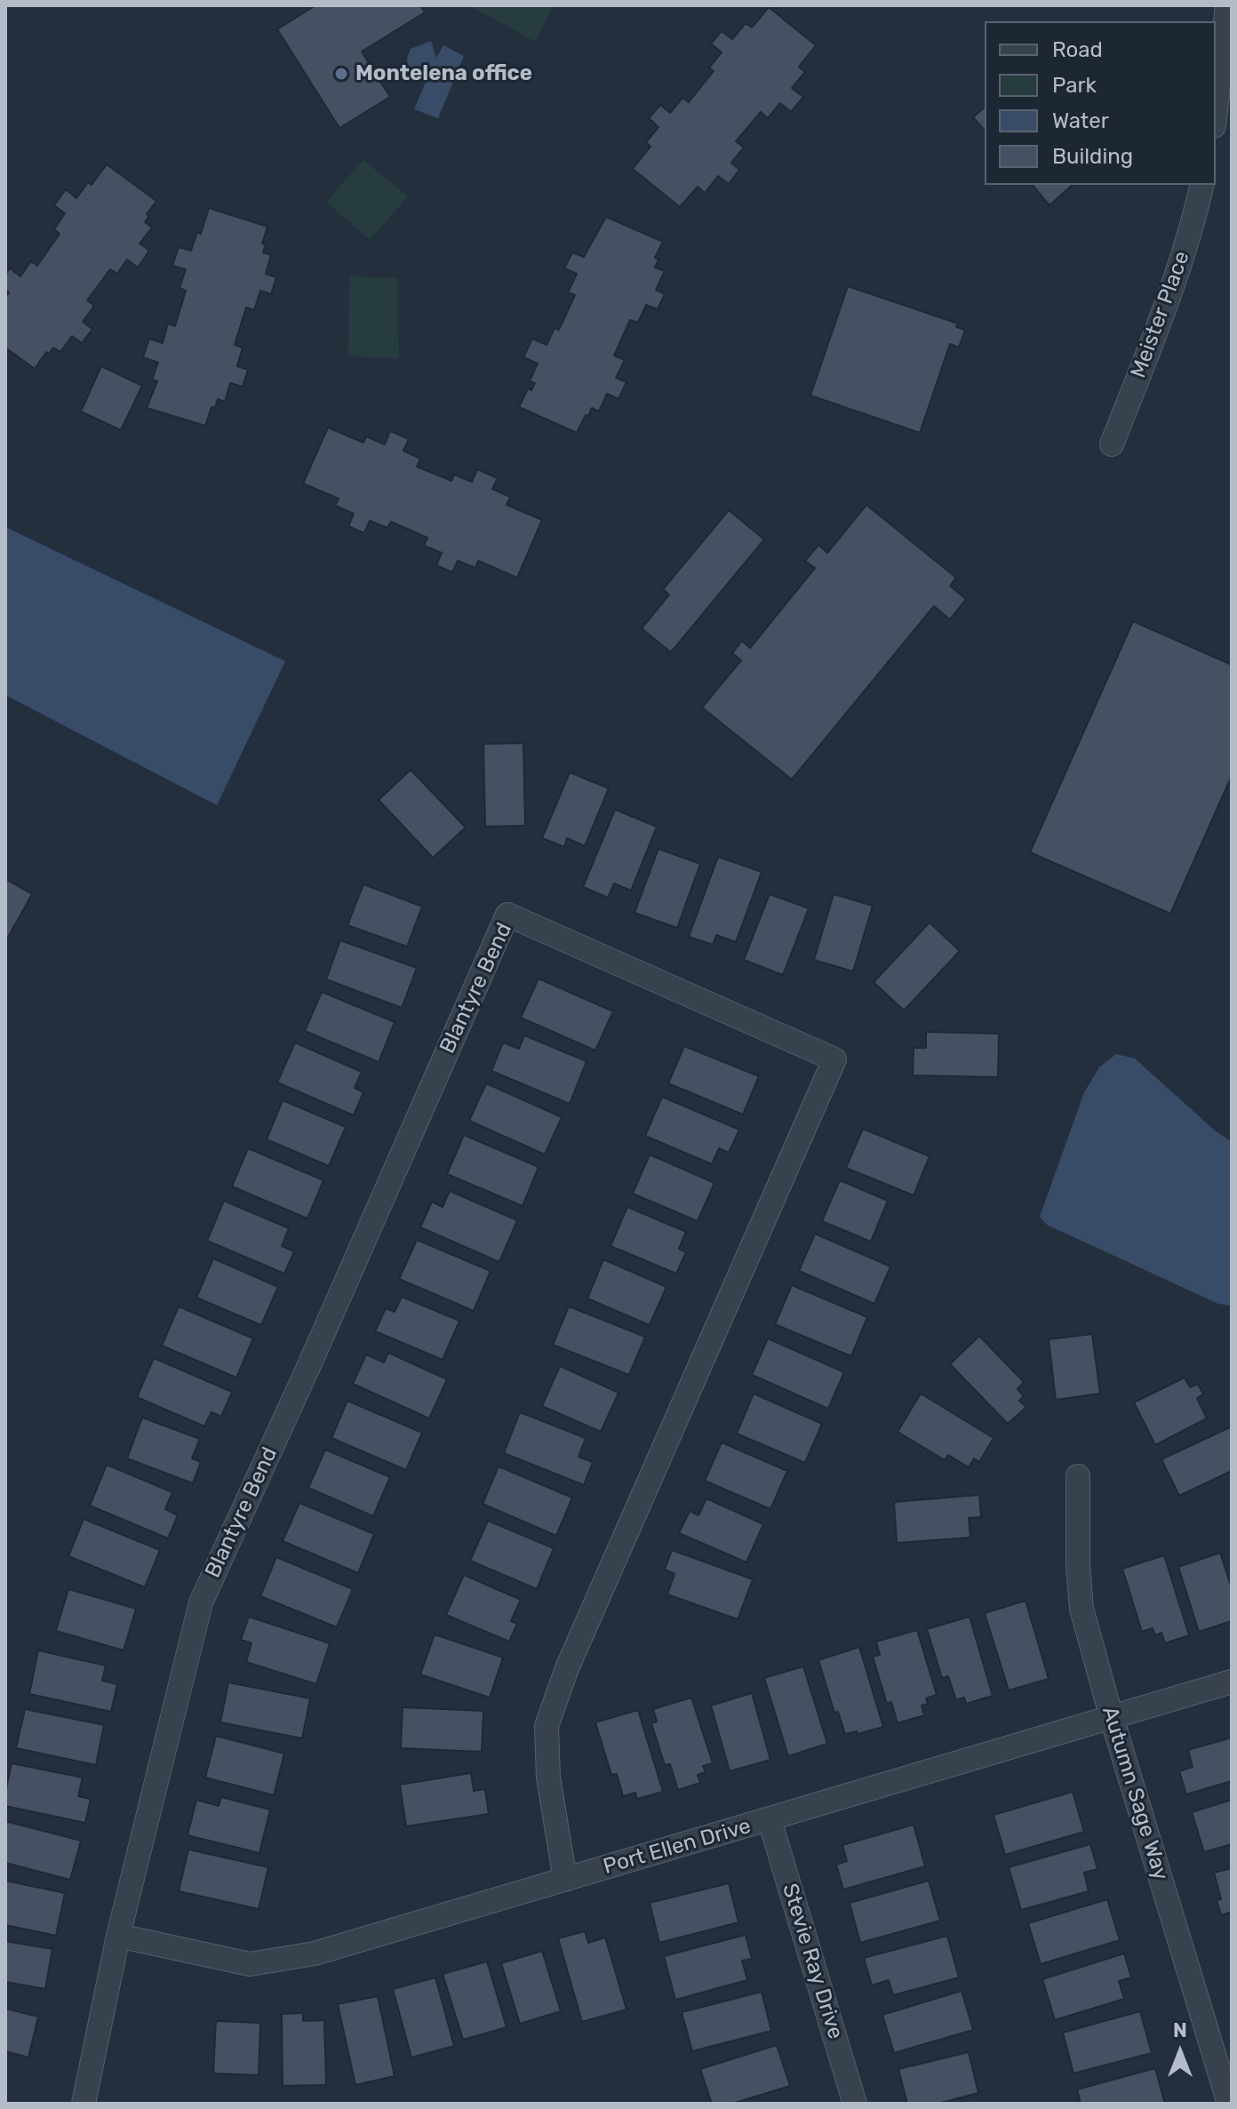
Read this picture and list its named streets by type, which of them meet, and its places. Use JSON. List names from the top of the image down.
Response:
{
  "streets": {
    "street": [
      "Meister Place",
      "Blantyre Bend",
      "Autumn Sage Way",
      "Port Ellen Drive",
      "Stevie Ray Drive"
    ]
  },
  "crossings": [
    ["Blantyre Bend", "Port Ellen Drive"],
    ["Autumn Sage Way", "Port Ellen Drive"],
    ["Port Ellen Drive", "Stevie Ray Drive"]
  ],
  "places": ["Montelena office"],
  "legend": [
    "Road",
    "Park",
    "Water",
    "Building"
  ],
  "north": "top"
}
